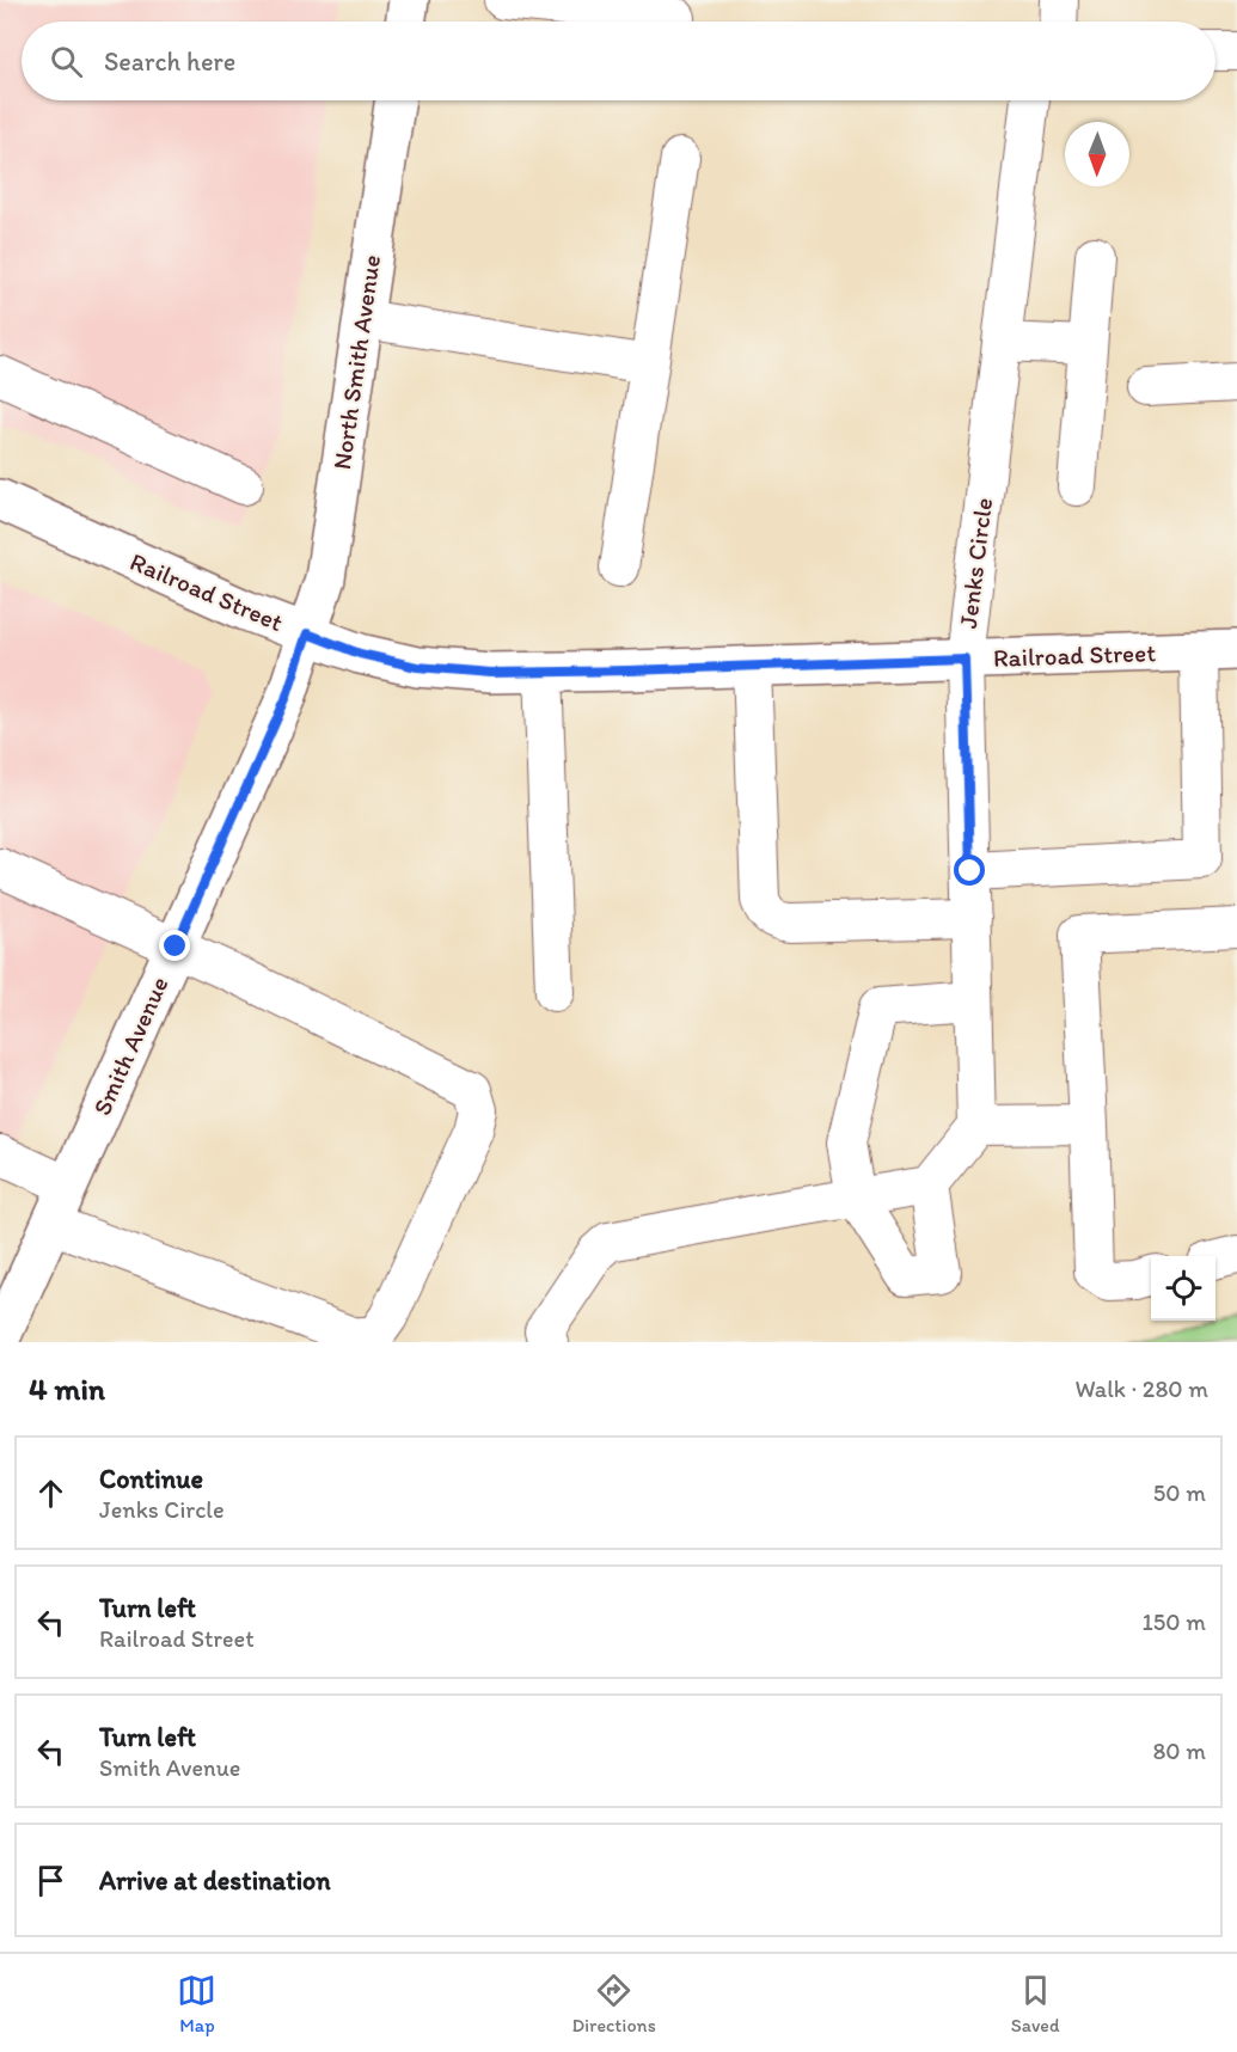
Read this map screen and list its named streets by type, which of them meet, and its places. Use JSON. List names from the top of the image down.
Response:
{
  "streets": {
    "main road": ["North Smith Avenue", "Railroad Street", "Smith Avenue"],
    "street": ["Jenks Circle"]
  },
  "crossings": [
    ["North Smith Avenue", "Railroad Street"],
    ["North Smith Avenue", "Smith Avenue"],
    ["Jenks Circle", "Railroad Street"],
    ["Railroad Street", "Smith Avenue"]
  ],
  "north": "bottom",
  "page": {
    "search": "Search here",
    "heading": ["4 min", "Walk · 280 m"],
    "list": [
      ["Continue", "Jenks Circle", "50 m"],
      ["Turn left", "Railroad Street", "150 m"],
      ["Turn left", "Smith Avenue", "80 m"],
      "Arrive at destination"
    ],
    "nav": ["Map", "Directions", "Saved"]
  }
}
